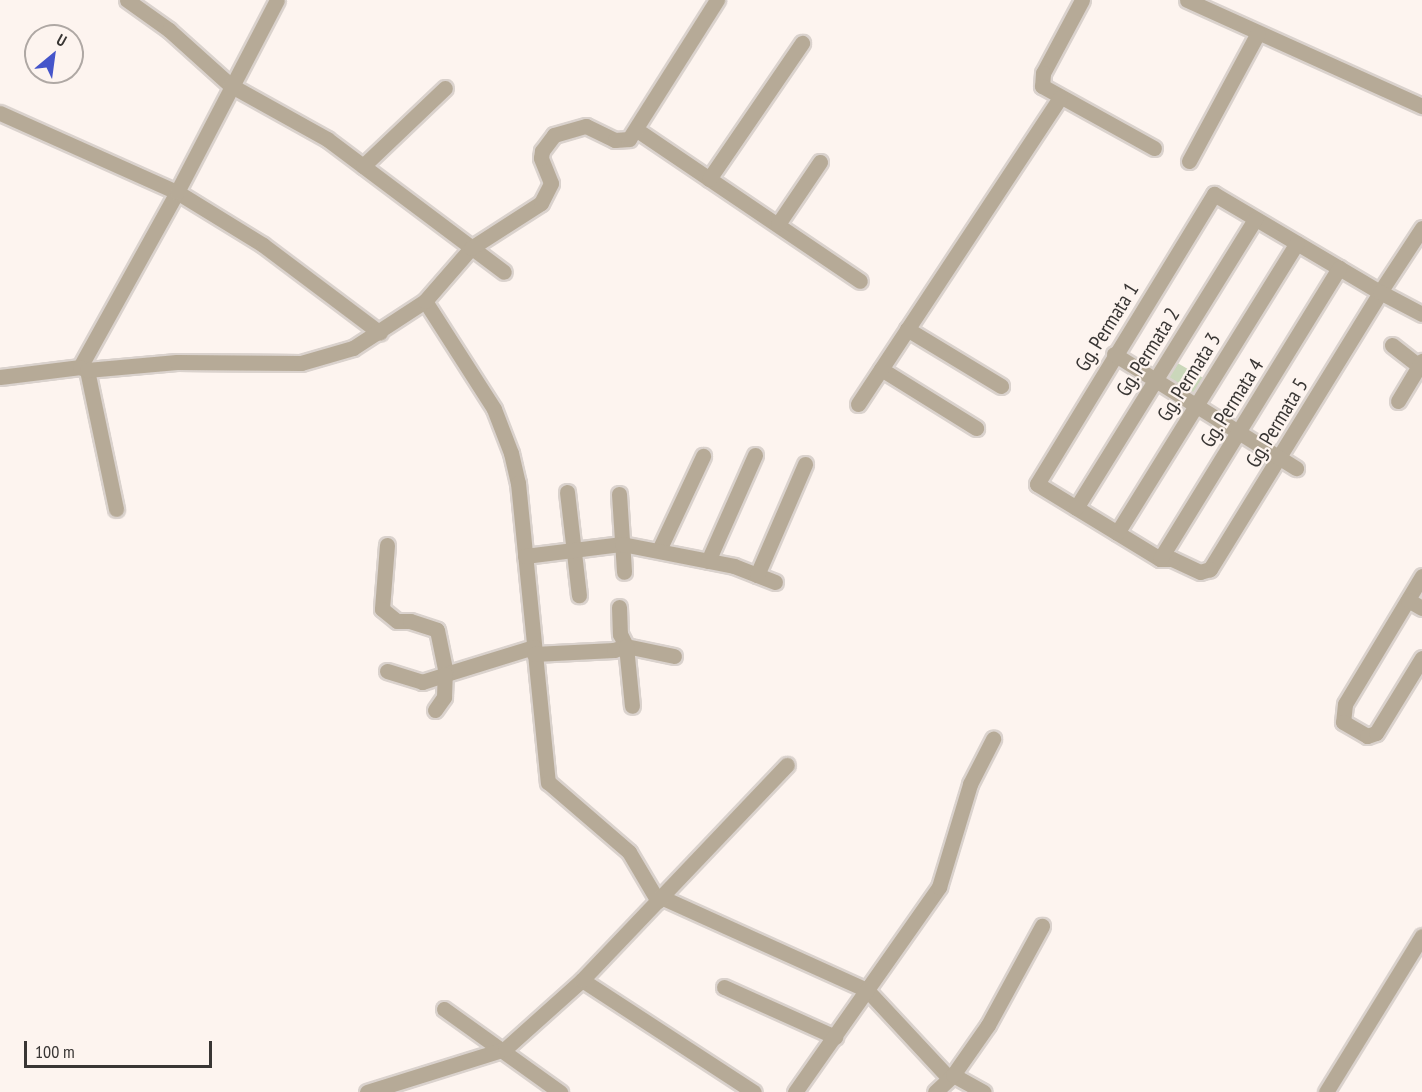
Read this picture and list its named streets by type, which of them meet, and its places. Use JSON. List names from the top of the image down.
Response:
{
  "streets": {
    "street": [
      "Gg. Permata 1",
      "Gg. Permata 2",
      "Gg. Permata 3",
      "Gg. Permata 4",
      "Gg. Permata 5"
    ]
  },
  "crossings": [
    ["Gg. Permata 1", "Gg. Permata 2"],
    ["Gg. Permata 4", "Gg. Permata 5"]
  ],
  "scale_bar": "100 m",
  "north": "top right"
}
